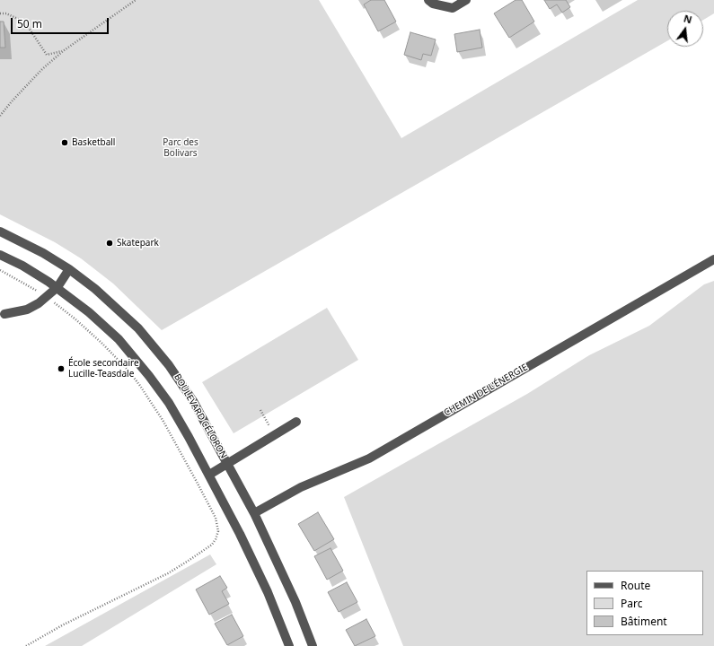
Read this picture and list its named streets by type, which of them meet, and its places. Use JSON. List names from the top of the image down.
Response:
{
  "streets": {
    "street": ["CHEMIN DE L'ÉNERGIE", "BOULEVARD CÉLORON"]
  },
  "crossings": [
    ["CHEMIN DE L'ÉNERGIE", "BOULEVARD CÉLORON"]
  ],
  "parks": ["Parc des Bolivars"],
  "places": ["Basketball", "Skatepark", "École secondaire Lucille-Teasdale"],
  "legend": ["Route", "Parc", "Bâtiment"],
  "scale_bar": "50 m",
  "north": "top"
}
